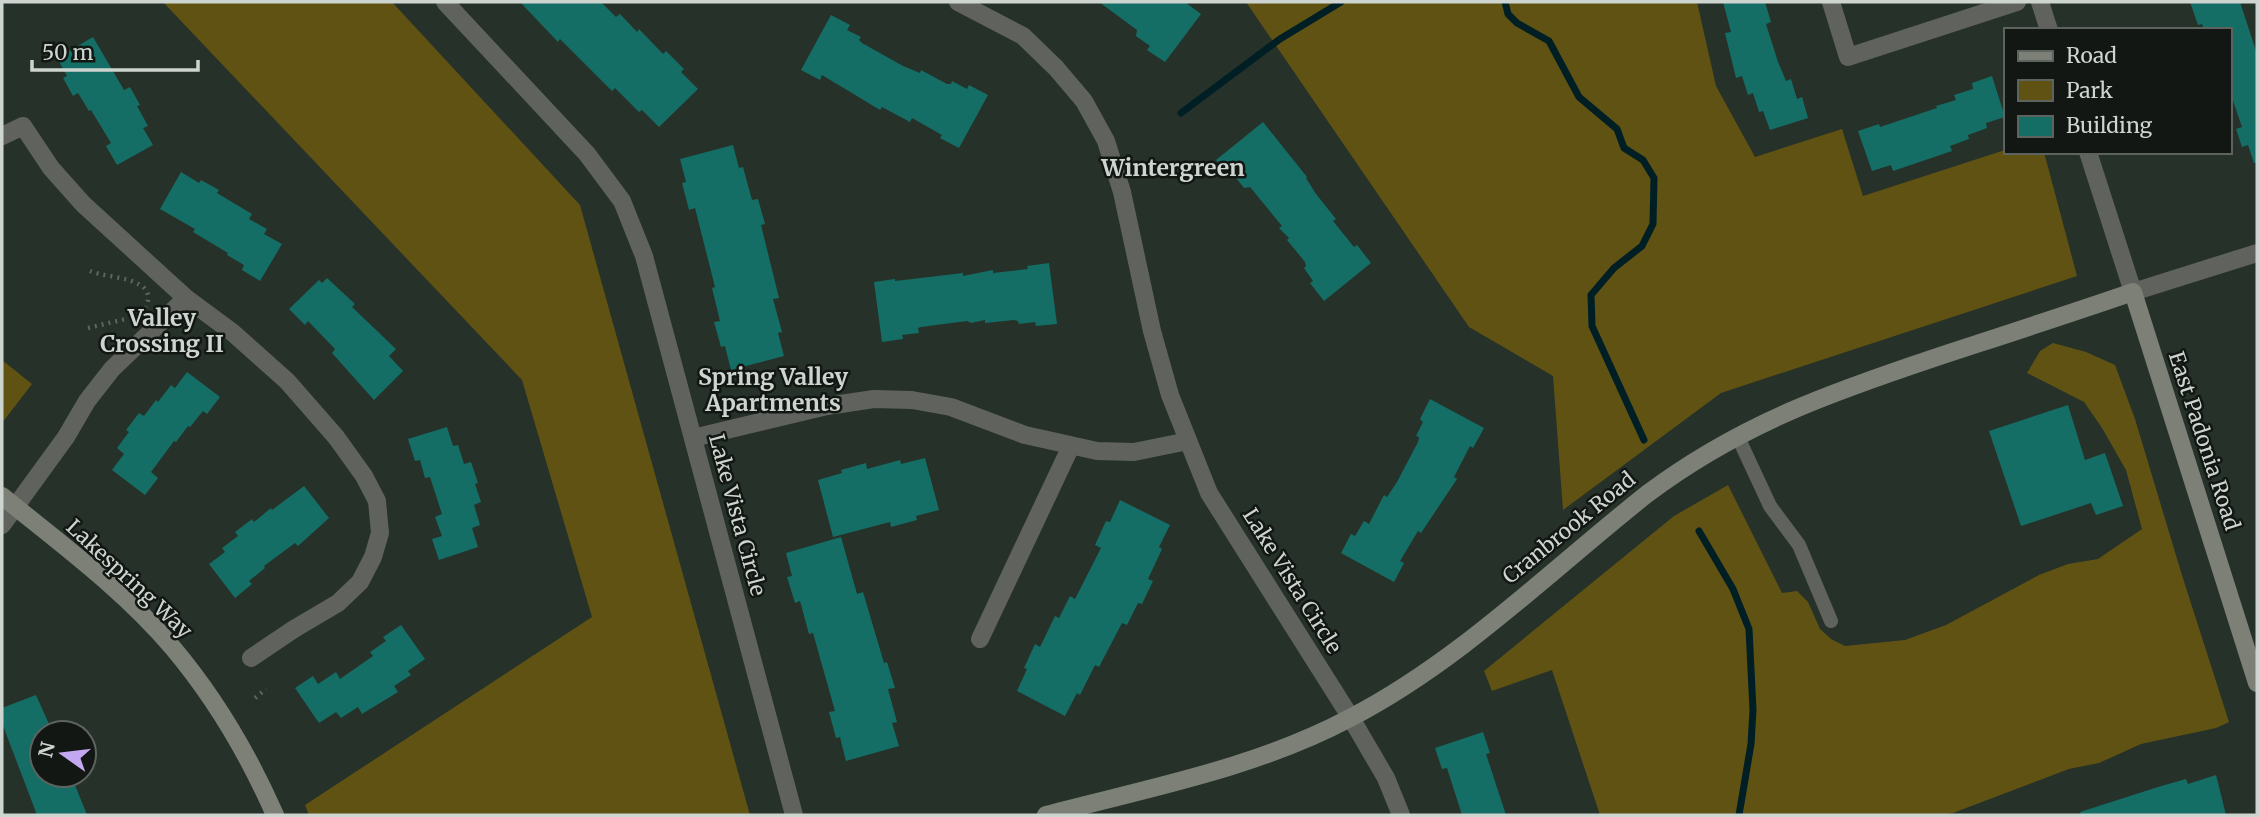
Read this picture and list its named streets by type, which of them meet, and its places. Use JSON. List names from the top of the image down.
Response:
{
  "streets": {
    "street": [
      "East Padonia Road",
      "Lake Vista Circle",
      "Cranbrook Road",
      "Lakespring Way"
    ]
  },
  "crossings": [
    ["East Padonia Road", "Cranbrook Road"],
    ["Lake Vista Circle", "Cranbrook Road"]
  ],
  "districts": ["Wintergreen", "Valley Crossing II", "Spring Valley Apartments"],
  "legend": ["Road", "Park", "Building"],
  "scale_bar": "50 m",
  "north": "left"
}
